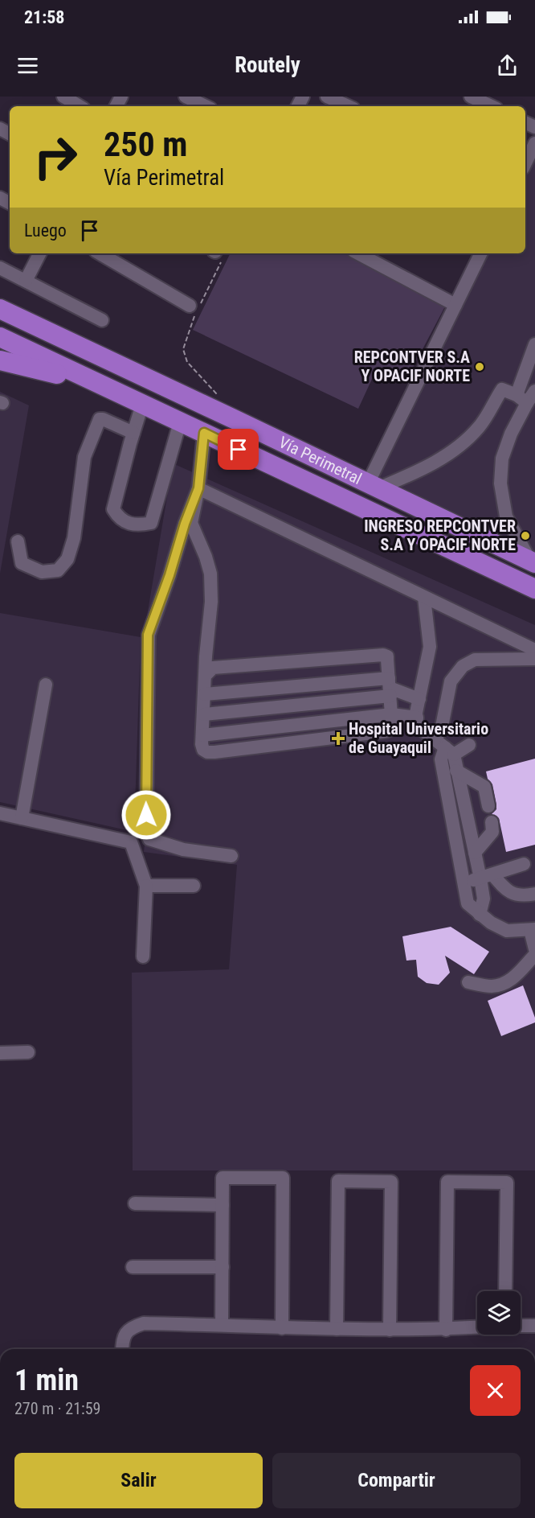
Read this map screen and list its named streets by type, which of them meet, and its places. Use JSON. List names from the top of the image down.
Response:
{
  "streets": {
    "highway": ["Vía Perimetral"]
  },
  "places": {
    "other": ["REPCONTVER S.A Y OPACIF NORTE", "INGRESO REPCONTVER S.A Y OPACIF NORTE"],
    "health": ["Hospital Universitario de Guayaquil"]
  },
  "page": {
    "status": "21:58",
    "header": "Routely",
    "turn": ["250 m", "Vía Perimetral"],
    "then": "Luego",
    "heading": ["1 min", "270 m · 21:59"],
    "buttons": ["Salir", "Compartir"]
  }
}
